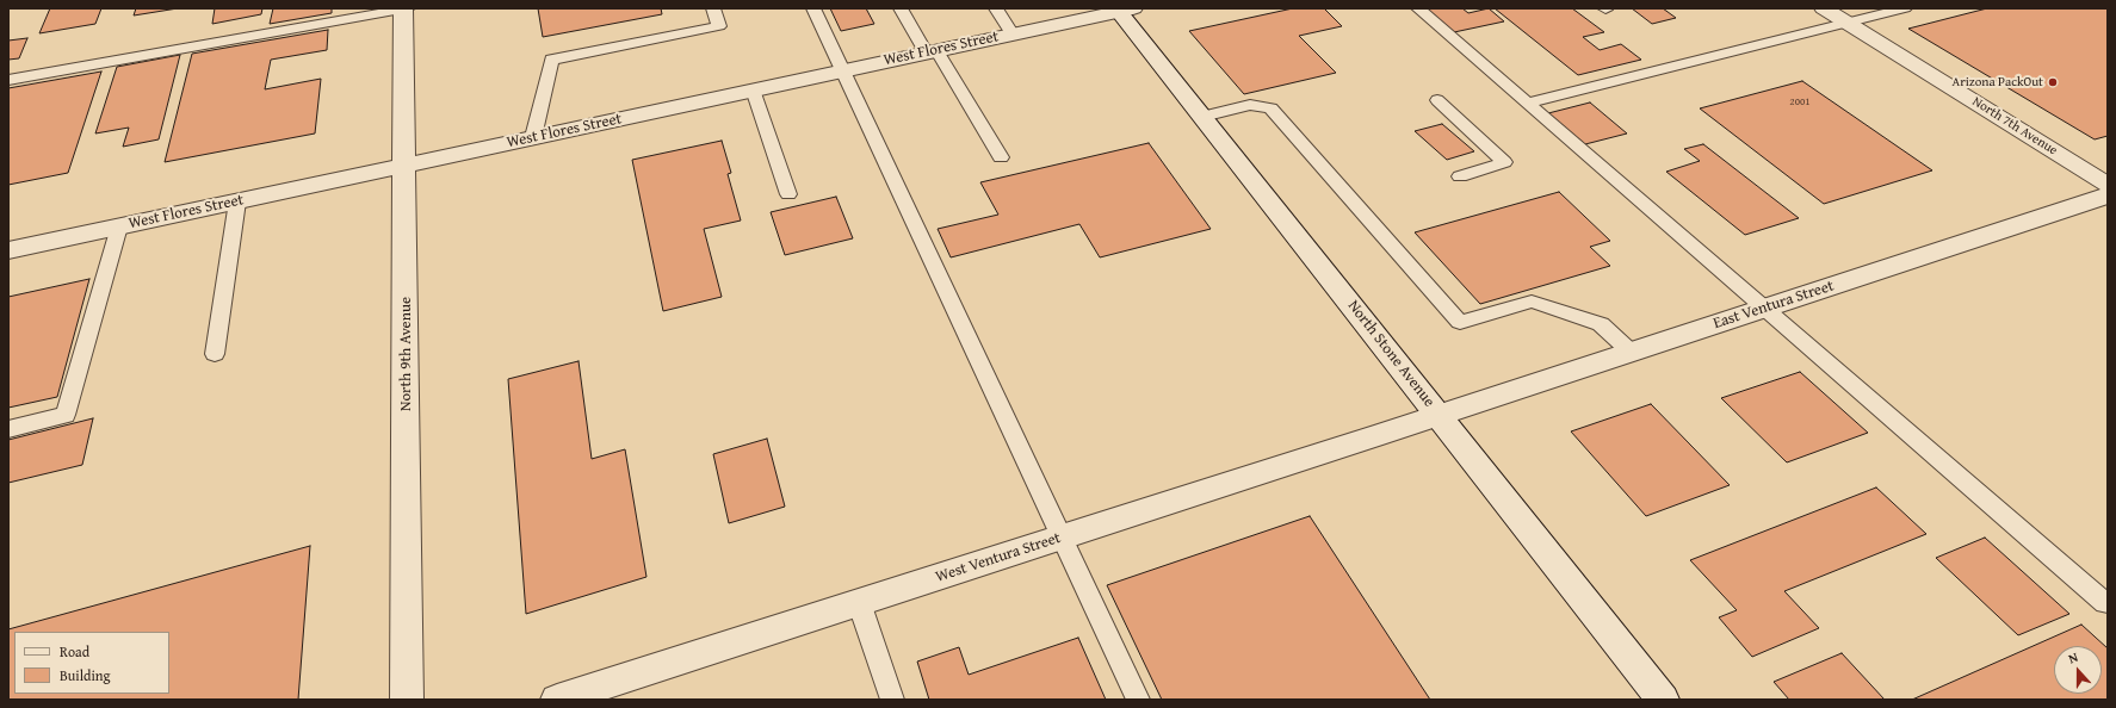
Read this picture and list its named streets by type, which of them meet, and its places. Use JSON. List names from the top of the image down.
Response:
{
  "streets": {
    "street": [
      "West Flores Street",
      "North 7th Avenue",
      "East Ventura Street",
      "North 9th Avenue",
      "North Stone Avenue",
      "West Ventura Street"
    ]
  },
  "crossings": [
    ["West Flores Street", "North 9th Avenue"],
    ["West Flores Street", "North Stone Avenue"],
    ["East Ventura Street", "North Stone Avenue"],
    ["East Ventura Street", "West Ventura Street"],
    ["North Stone Avenue", "West Ventura Street"]
  ],
  "places": ["Arizona PackOut"],
  "house_numbers": ["2001"],
  "legend": ["Road", "Building"],
  "north": "top"
}
